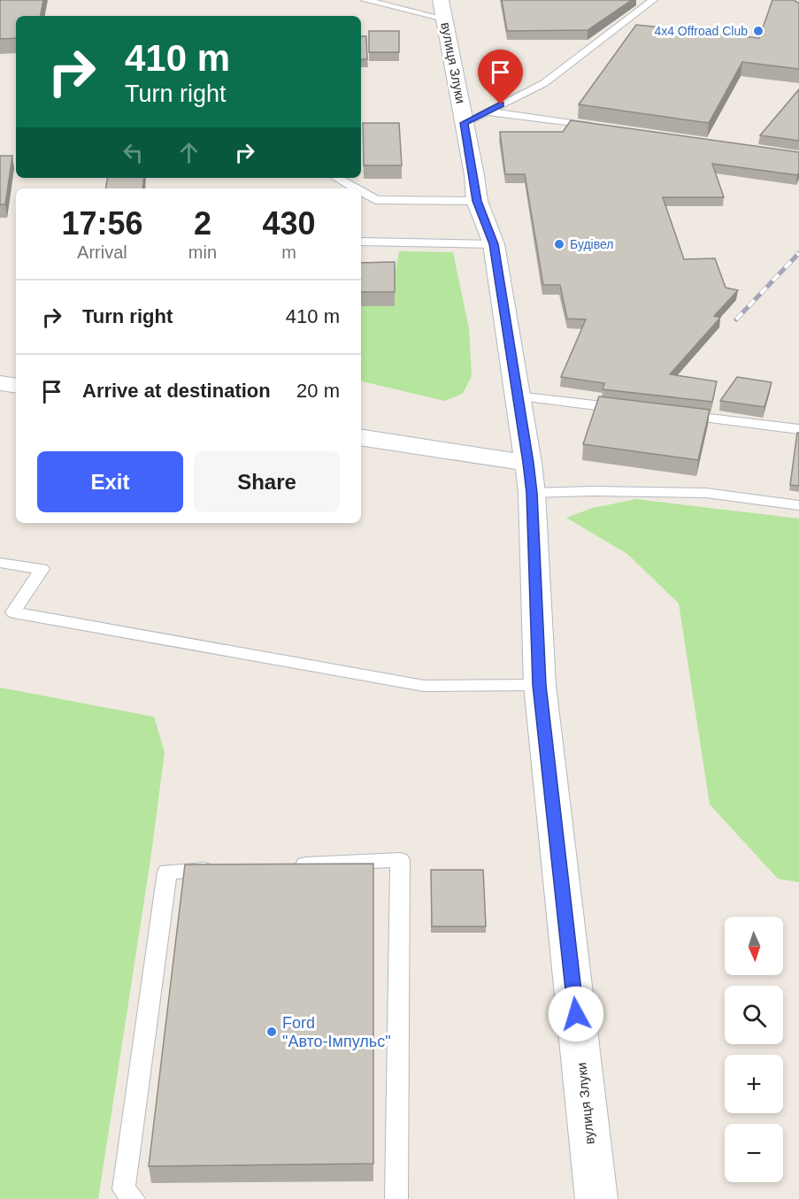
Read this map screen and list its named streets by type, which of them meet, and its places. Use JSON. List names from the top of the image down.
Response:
{
  "streets": {
    "street": ["вулиця Злуки"]
  },
  "places": ["4x4 Offroad Club", "Будівел", "Ford \"Авто-Імпульс\""],
  "north": "bottom",
  "page": {
    "turn": ["410 m", "Turn right"],
    "eta": [
      "17:56",
      "Arrival",
      "2",
      "min",
      "430",
      "m"
    ],
    "list": [
      {
        "name": "Turn right",
        "value": "410 m"
      },
      {
        "name": "Arrive at destination",
        "value": "20 m"
      }
    ],
    "buttons": ["Exit", "Share"],
    "map_buttons": ["+", "−"]
  }
}
